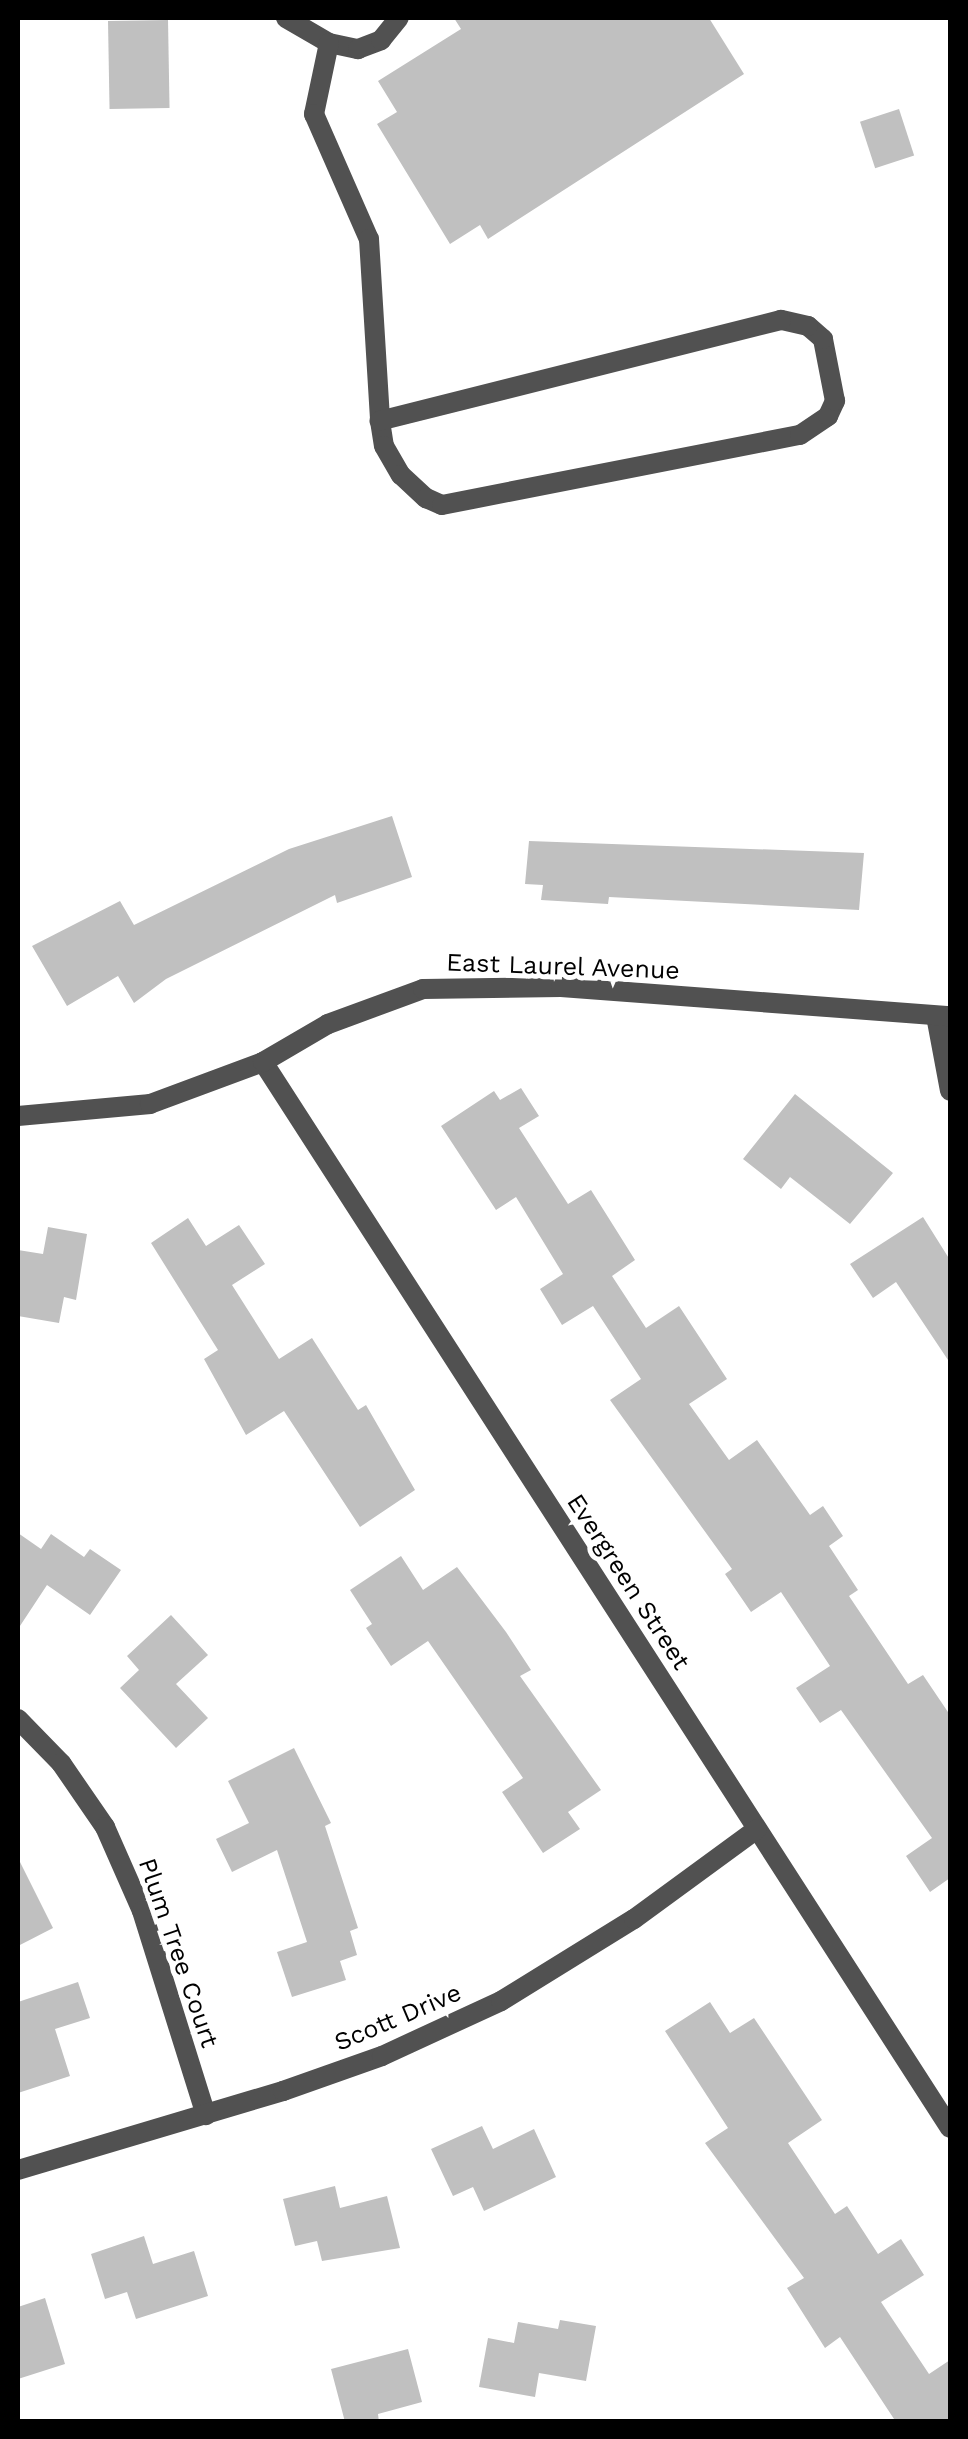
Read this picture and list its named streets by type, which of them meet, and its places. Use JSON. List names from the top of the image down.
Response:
{
  "streets": {
    "street": [
      "East Laurel Avenue",
      "Evergreen Street",
      "Plum Tree Court",
      "Scott Drive"
    ]
  },
  "crossings": [
    ["East Laurel Avenue", "Evergreen Street"],
    ["Evergreen Street", "Scott Drive"],
    ["Plum Tree Court", "Scott Drive"]
  ]
}
